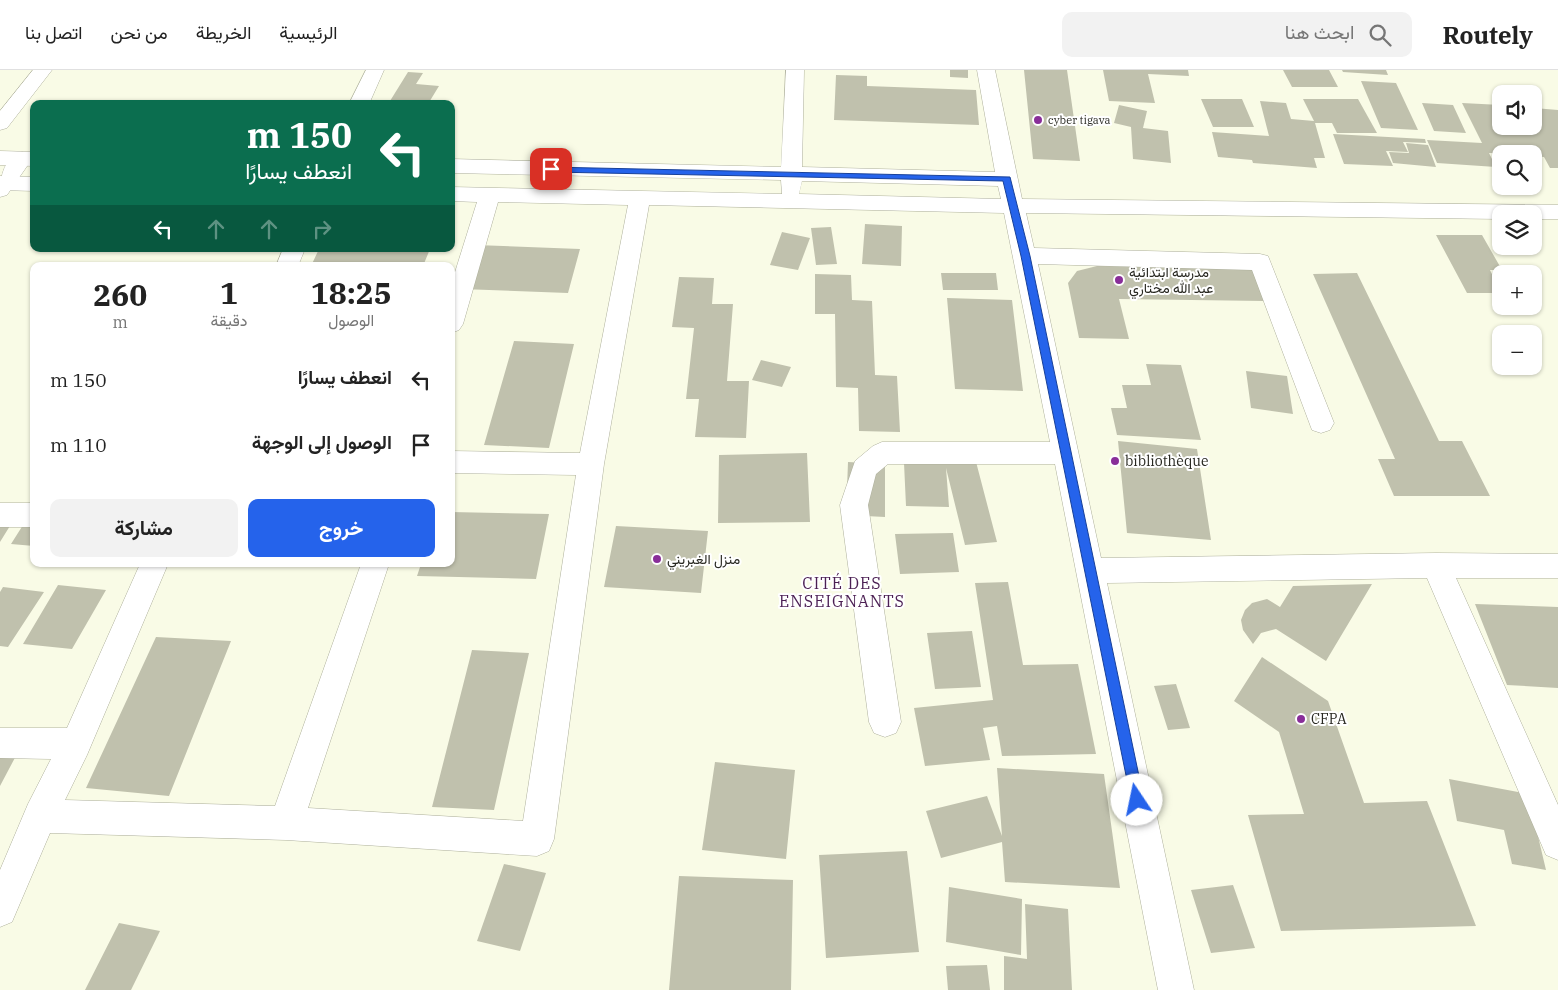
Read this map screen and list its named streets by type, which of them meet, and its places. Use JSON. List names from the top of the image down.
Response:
{
  "districts": ["CITÉ DES ENSEIGNANTS"],
  "places": [
    "cyber tigava",
    "مدرسة ابتدائية عبد الله مختاري",
    "bibliothèque",
    "منزل الغبريني",
    "CFPA"
  ],
  "page": {
    "header": "Routely",
    "search": "ابحث هنا",
    "nav": [
      "الرئيسية",
      "الخريطة",
      "من نحن",
      "اتصل بنا"
    ],
    "map_buttons": ["+", "−"],
    "turn": ["150 m", "انعطف يسارًا"],
    "eta": [
      "18:25",
      "الوصول",
      "1",
      "دقيقة",
      "260",
      "m"
    ],
    "list": [
      {
        "name": "انعطف يسارًا",
        "value": "150 m"
      },
      {
        "name": "الوصول إلى الوجهة",
        "value": "110 m"
      }
    ],
    "buttons": ["خروج", "مشاركة"]
  }
}
